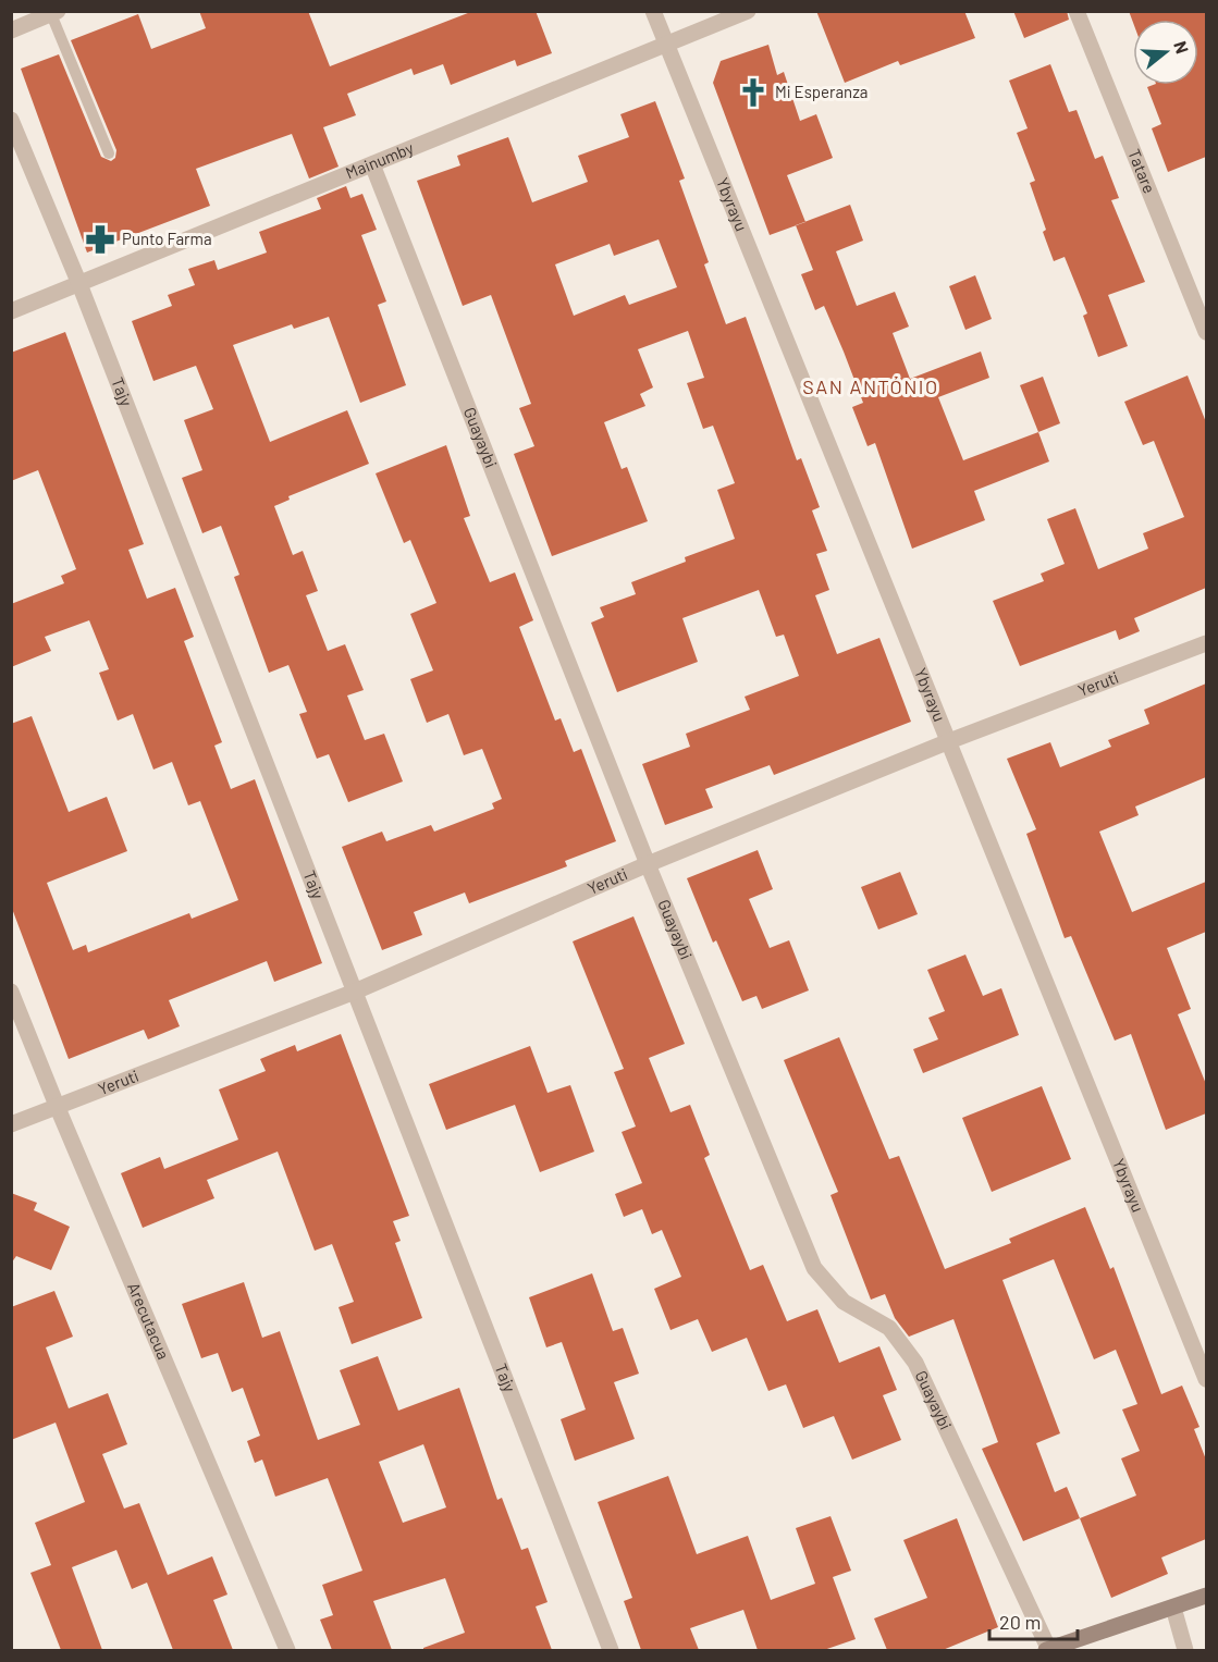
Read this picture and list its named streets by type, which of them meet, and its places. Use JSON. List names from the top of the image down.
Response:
{
  "streets": {
    "street": [
      "Mainumby",
      "Tatare",
      "Ybyrayu",
      "Tajy",
      "Guayaybi",
      "Yeruti",
      "Arecutacua"
    ]
  },
  "crossings": [
    ["Mainumby", "Ybyrayu"],
    ["Mainumby", "Tajy"],
    ["Mainumby", "Guayaybi"],
    ["Ybyrayu", "Yeruti"],
    ["Tajy", "Yeruti"],
    ["Guayaybi", "Yeruti"],
    ["Yeruti", "Arecutacua"]
  ],
  "districts": ["SAN ANTÓNIO"],
  "places": {
    "church": ["Mi Esperanza"],
    "pharmacy": ["Punto Farma"]
  },
  "scale_bar": "20 m",
  "north": "right"
}
